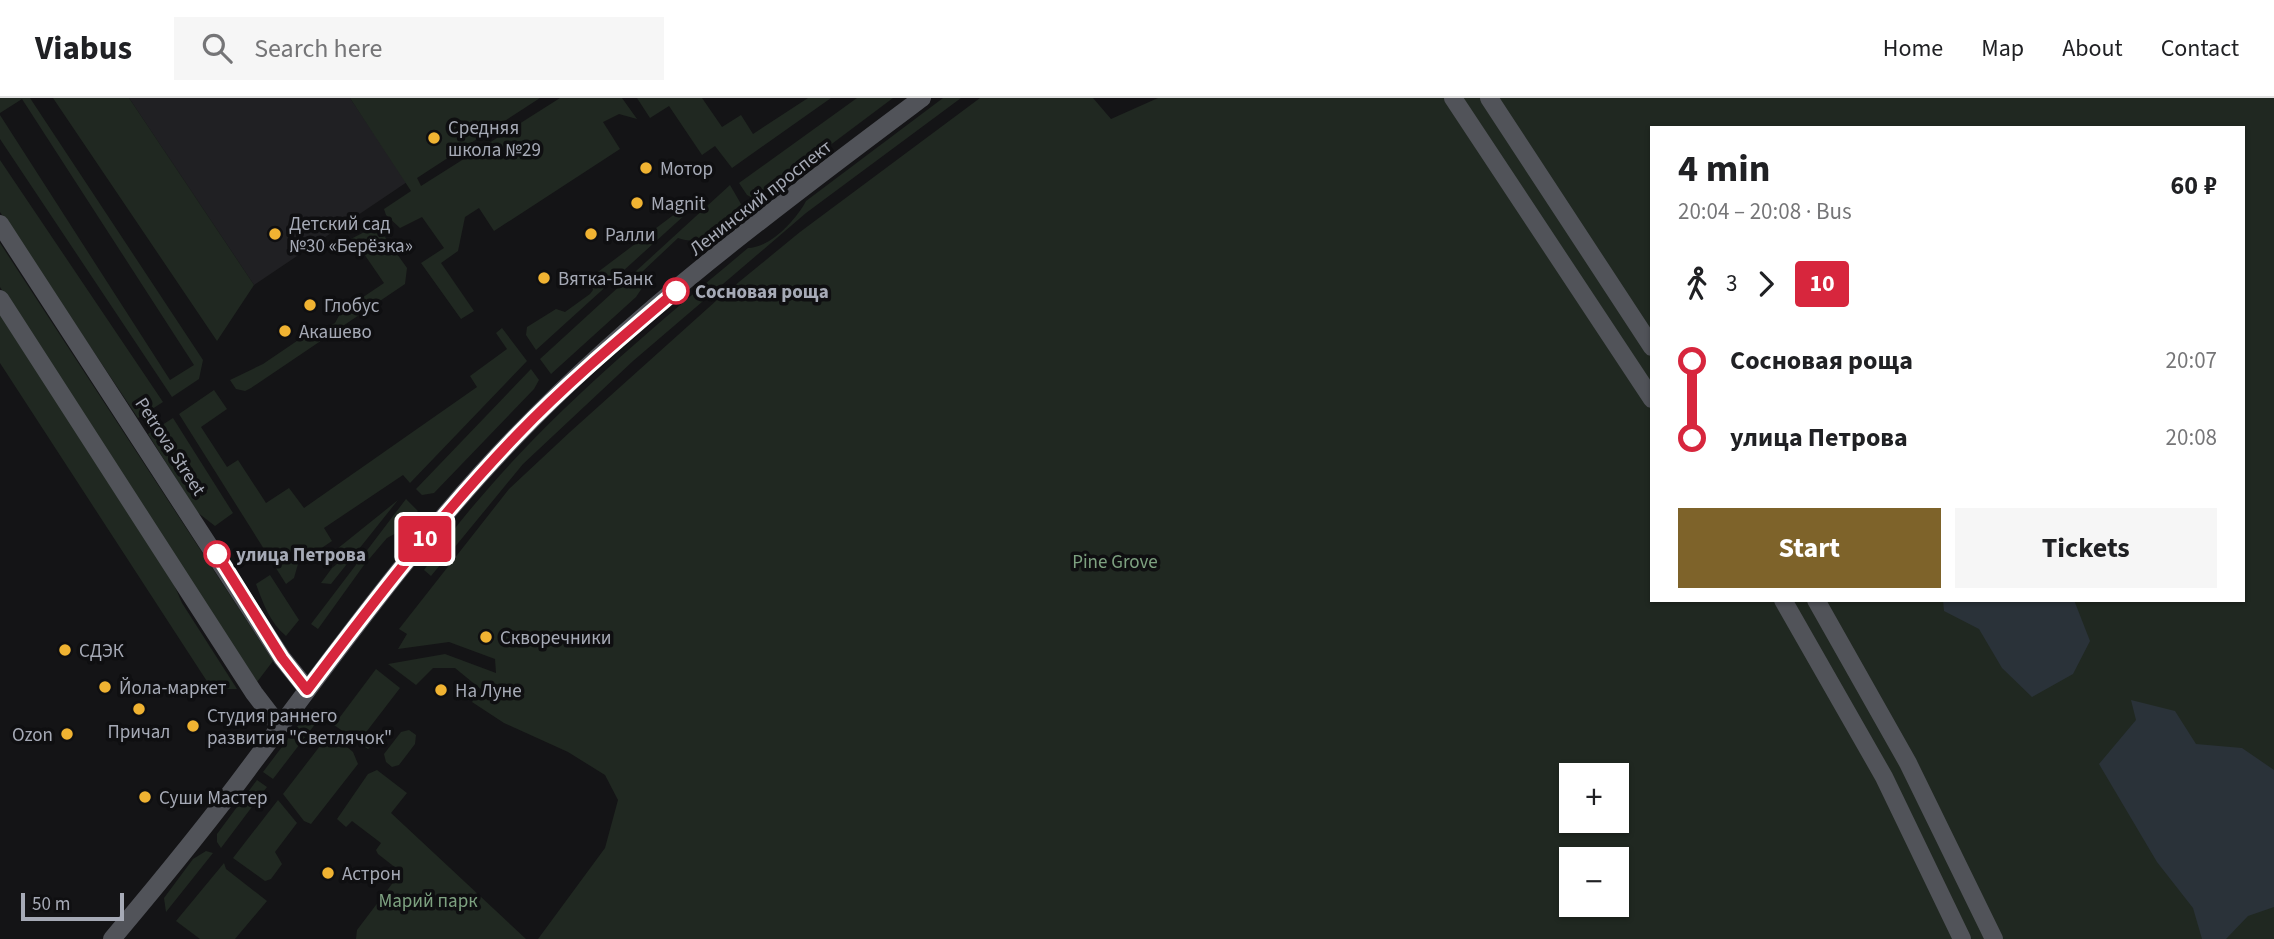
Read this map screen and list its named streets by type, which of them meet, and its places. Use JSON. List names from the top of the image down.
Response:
{
  "streets": {
    "main road": ["Ленинский проспект", "Petrova Street"]
  },
  "crossings": [
    ["Ленинский проспект", "Petrova Street"]
  ],
  "parks": ["Pine Grove", "Марий парк"],
  "places": [
    "Средняя школа №29",
    "Мотор",
    "Magnit",
    "Детский сад №30 «Берёзка»",
    "Ралли",
    "Вятка-Банк",
    "Сосновая роща",
    "Глобус",
    "Акашево",
    "улица Петрова",
    "Скворечники",
    "СДЭК",
    "Йола-маркет",
    "На Луне",
    "Причал",
    "Студия раннего развития \"Светлячок\"",
    "Ozon",
    "Суши Мастер",
    "Астрон"
  ],
  "lines": ["bus line 10"],
  "scale_bar": "50 m",
  "page": {
    "header": "Viabus",
    "search": "Search here",
    "nav": [
      "Home",
      "Map",
      "About",
      "Contact"
    ],
    "on_map": "10",
    "heading": ["4 min", "20:04 – 20:08 · Bus", "60 ₽"],
    "legs": ["3", "10"],
    "list": [
      {
        "name": "Сосновая роща",
        "value": "20:07"
      },
      {
        "name": "улица Петрова",
        "value": "20:08"
      }
    ],
    "buttons": ["Start", "Tickets"],
    "map_buttons": ["+", "−"],
    "scale": "50 m"
  }
}
